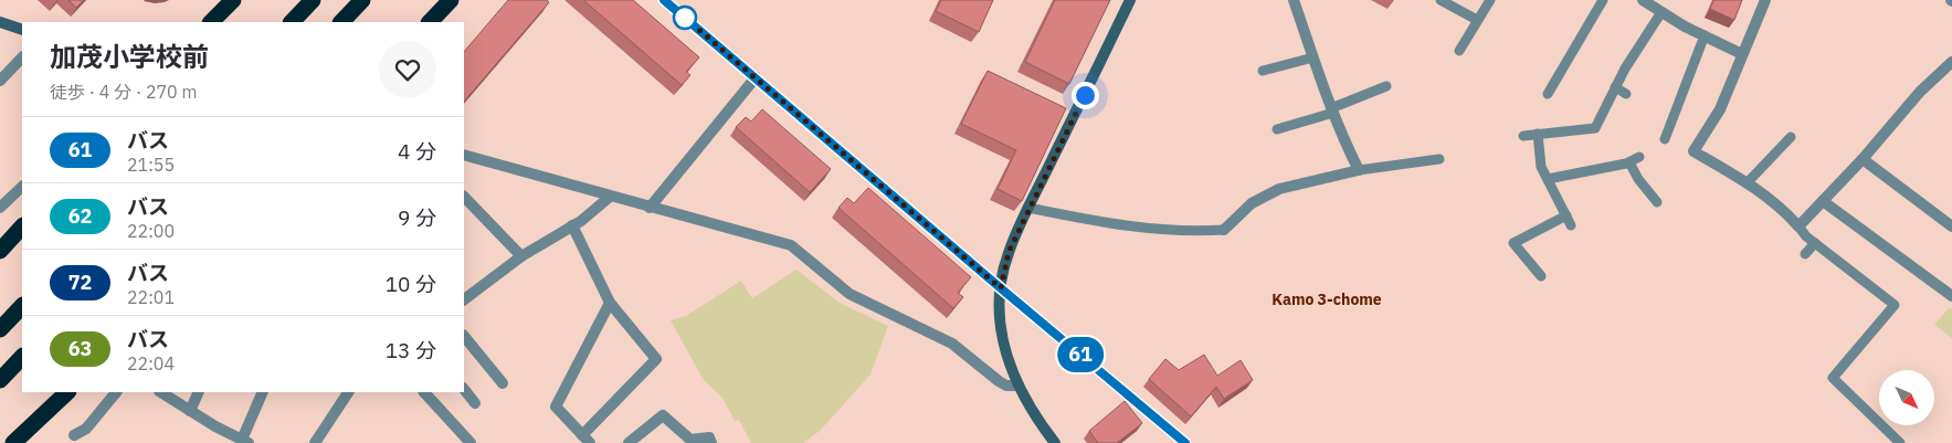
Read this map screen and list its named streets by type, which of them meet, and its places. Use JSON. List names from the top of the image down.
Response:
{
  "districts": ["Kamo 3-chome"],
  "lines": ["bus line 61"],
  "north": "bottom right",
  "page": {
    "on_map": "61",
    "heading": ["加茂小学校前", "徒歩 · 4 分 · 270 m"],
    "list": [
      {
        "mark": "61",
        "name": "バス",
        "note": "21:55",
        "value": "4 分"
      },
      {
        "mark": "62",
        "name": "バス",
        "note": "22:00",
        "value": "9 分"
      },
      {
        "mark": "72",
        "name": "バス",
        "note": "22:01",
        "value": "10 分"
      },
      {
        "mark": "63",
        "name": "バス",
        "note": "22:04",
        "value": "13 分"
      }
    ]
  }
}
